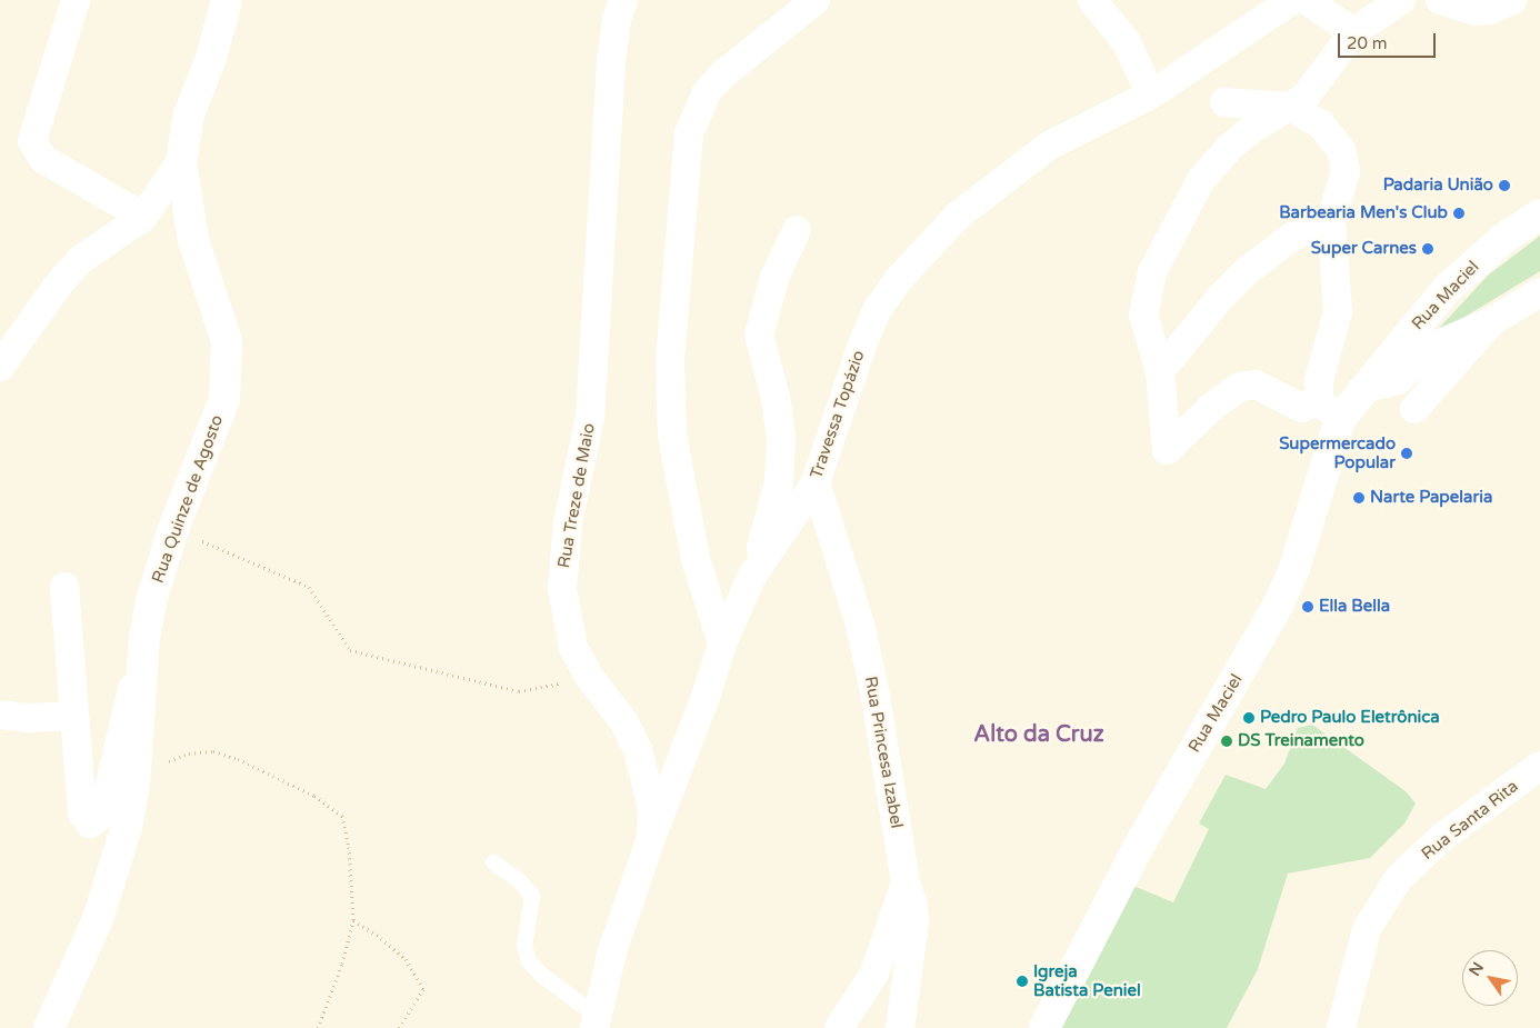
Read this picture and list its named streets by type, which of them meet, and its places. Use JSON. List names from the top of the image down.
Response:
{
  "streets": {
    "street": [
      "Rua Maciel",
      "Travessa Topázio",
      "Rua Treze de Maio",
      "Rua Quinze de Agosto",
      "Rua Princesa Izabel",
      "Rua Santa Rita"
    ]
  },
  "crossings": [
    ["Travessa Topázio", "Rua Treze de Maio"],
    ["Travessa Topázio", "Rua Princesa Izabel"]
  ],
  "districts": ["Alto da Cruz"],
  "places": [
    "Padaria União",
    "Barbearia Men's Club",
    "Super Carnes",
    "Supermercado Popular",
    "Narte Papelaria",
    "Ella Bella",
    "Pedro Paulo Eletrônica",
    "DS Treinamento",
    "Igreja Batista Peniel"
  ],
  "scale_bar": "20 m",
  "north": "top left"
}
